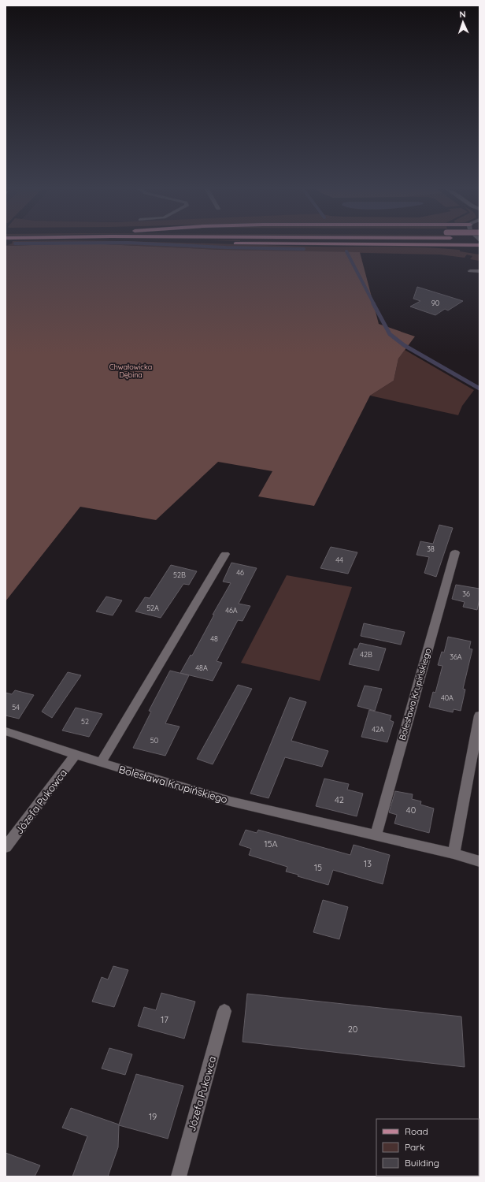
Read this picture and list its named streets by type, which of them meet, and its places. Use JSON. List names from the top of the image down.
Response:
{
  "streets": {
    "street": ["Bolesława Krupińskiego", "Józefa Pukowca"]
  },
  "crossings": [
    ["Bolesława Krupińskiego", "Józefa Pukowca"]
  ],
  "parks": ["Chwałowicka Dębina"],
  "house_numbers": [
    "90",
    "38",
    "44",
    "46",
    "52B",
    "36",
    "52A",
    "46A",
    "48",
    "42B",
    "36A",
    "48A",
    "40A",
    "54",
    "52",
    "42A",
    "50",
    "42",
    "40",
    "15A",
    "13",
    "15",
    "17",
    "20",
    "19"
  ],
  "legend": ["Road", "Park", "Building"],
  "north": "top"
}
